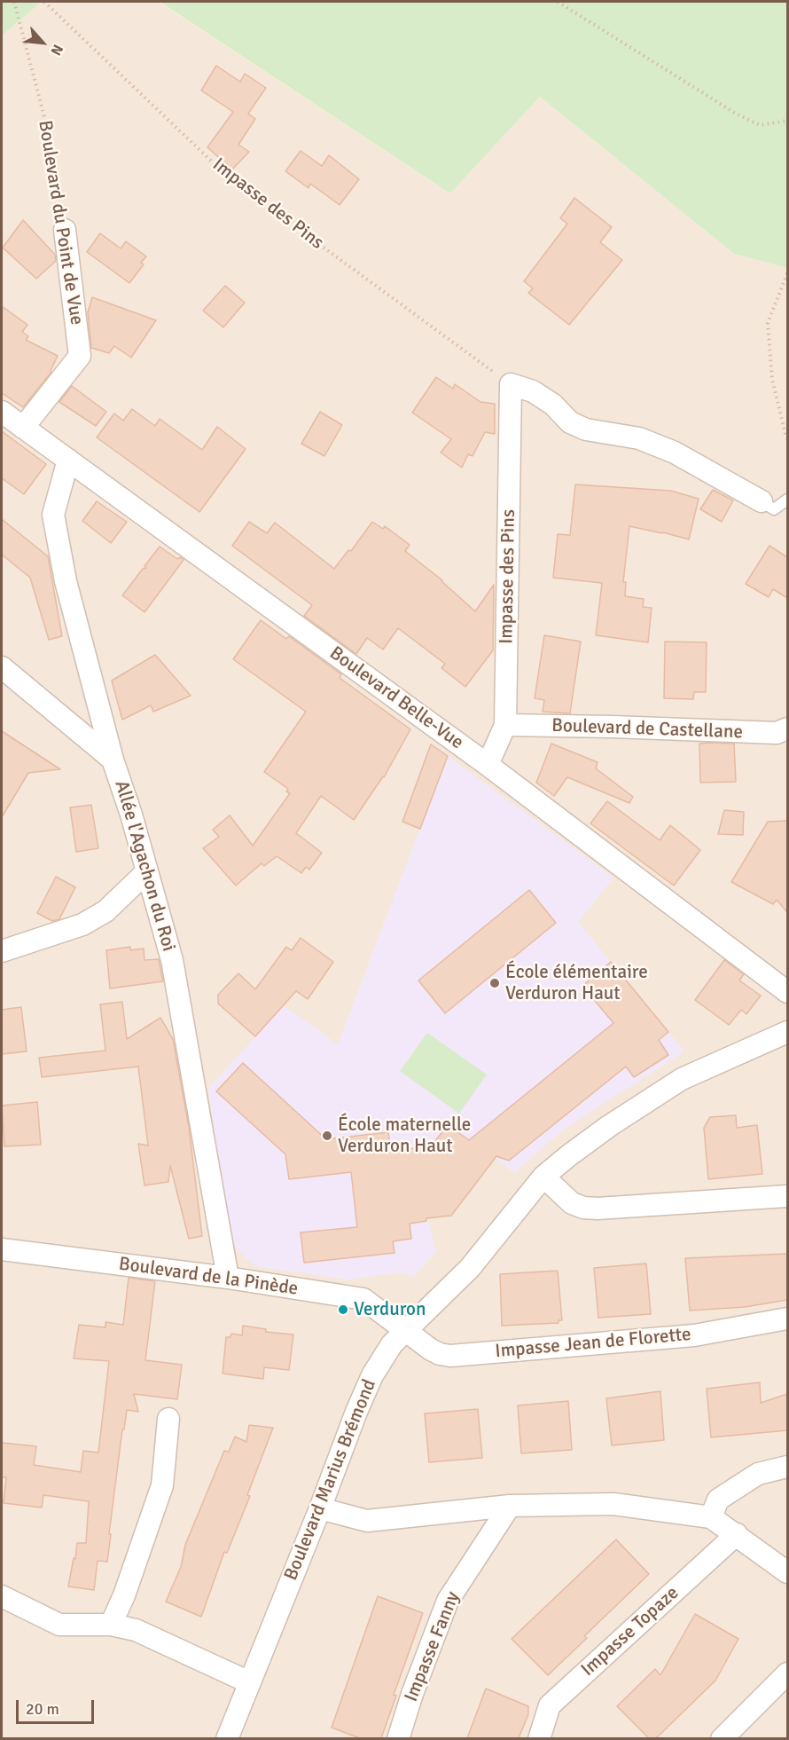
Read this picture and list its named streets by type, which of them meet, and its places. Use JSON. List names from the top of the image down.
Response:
{
  "streets": {
    "street": [
      "Impasse des Pins",
      "Boulevard du Point de Vue",
      "Boulevard Belle-Vue",
      "Boulevard de Castellane",
      "Allée l'Agachon du Roi",
      "Boulevard de la Pinède",
      "Impasse Jean de Florette",
      "Boulevard Marius Brémond",
      "Impasse Topaze",
      "Impasse Fanny"
    ]
  },
  "crossings": [
    ["Impasse des Pins", "Boulevard Belle-Vue"],
    ["Impasse des Pins", "Boulevard de Castellane"],
    ["Boulevard du Point de Vue", "Boulevard Belle-Vue"],
    ["Boulevard Belle-Vue", "Allée l'Agachon du Roi"],
    ["Allée l'Agachon du Roi", "Boulevard de la Pinède"],
    ["Boulevard de la Pinède", "Impasse Jean de Florette"],
    ["Boulevard de la Pinède", "Boulevard Marius Brémond"],
    ["Impasse Jean de Florette", "Boulevard Marius Brémond"]
  ],
  "places": ["École élémentaire Verduron Haut", "École maternelle Verduron Haut", "Verduron"],
  "scale_bar": "20 m",
  "north": "bottom right"
}
